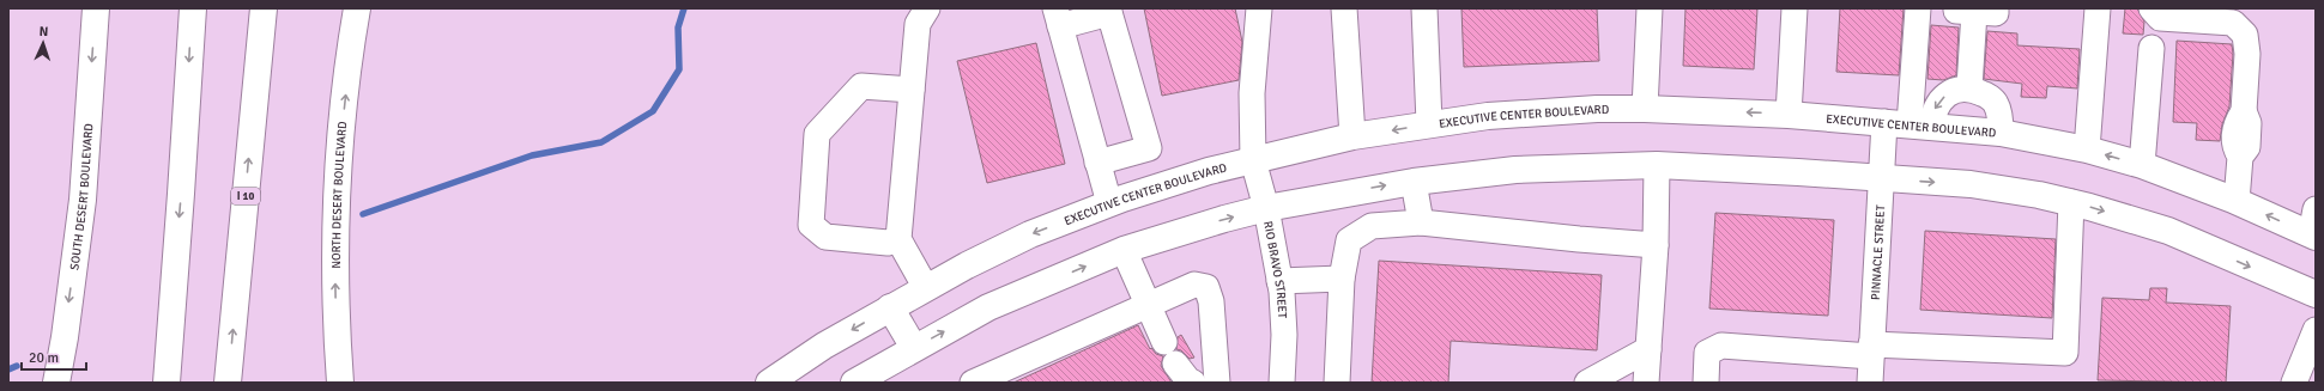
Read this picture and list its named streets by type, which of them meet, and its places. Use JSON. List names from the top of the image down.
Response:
{
  "streets": {
    "main road": [
      "EXECUTIVE CENTER BOULEVARD",
      "NORTH DESERT BOULEVARD",
      "SOUTH DESERT BOULEVARD",
      "I 10"
    ],
    "street": ["PINNACLE STREET", "RIO BRAVO STREET"]
  },
  "crossings": [
    ["EXECUTIVE CENTER BOULEVARD", "PINNACLE STREET"],
    ["EXECUTIVE CENTER BOULEVARD", "RIO BRAVO STREET"]
  ],
  "scale_bar": "20 m",
  "north": "top"
}
